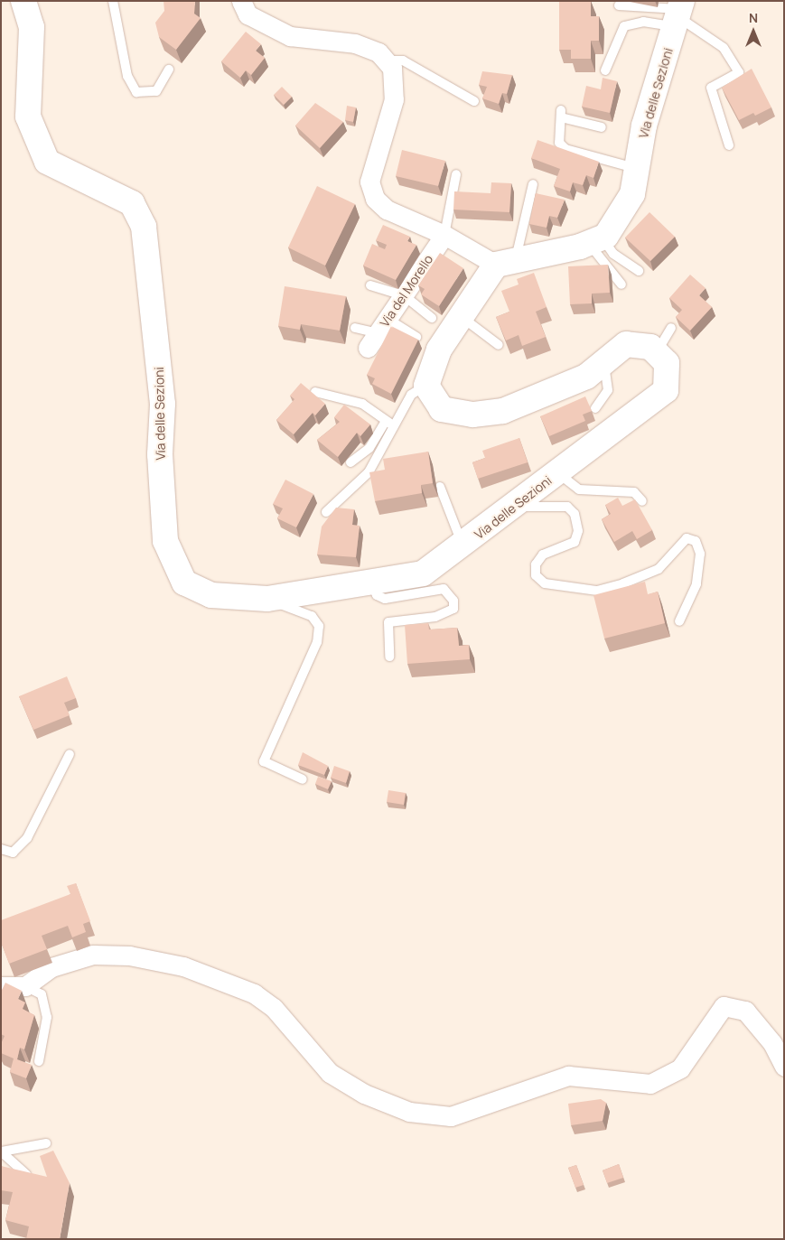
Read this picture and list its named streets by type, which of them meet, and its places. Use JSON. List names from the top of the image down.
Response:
{
  "streets": {
    "street": ["Via delle Sezioni", "Via del Morello"]
  },
  "north": "top"
}
